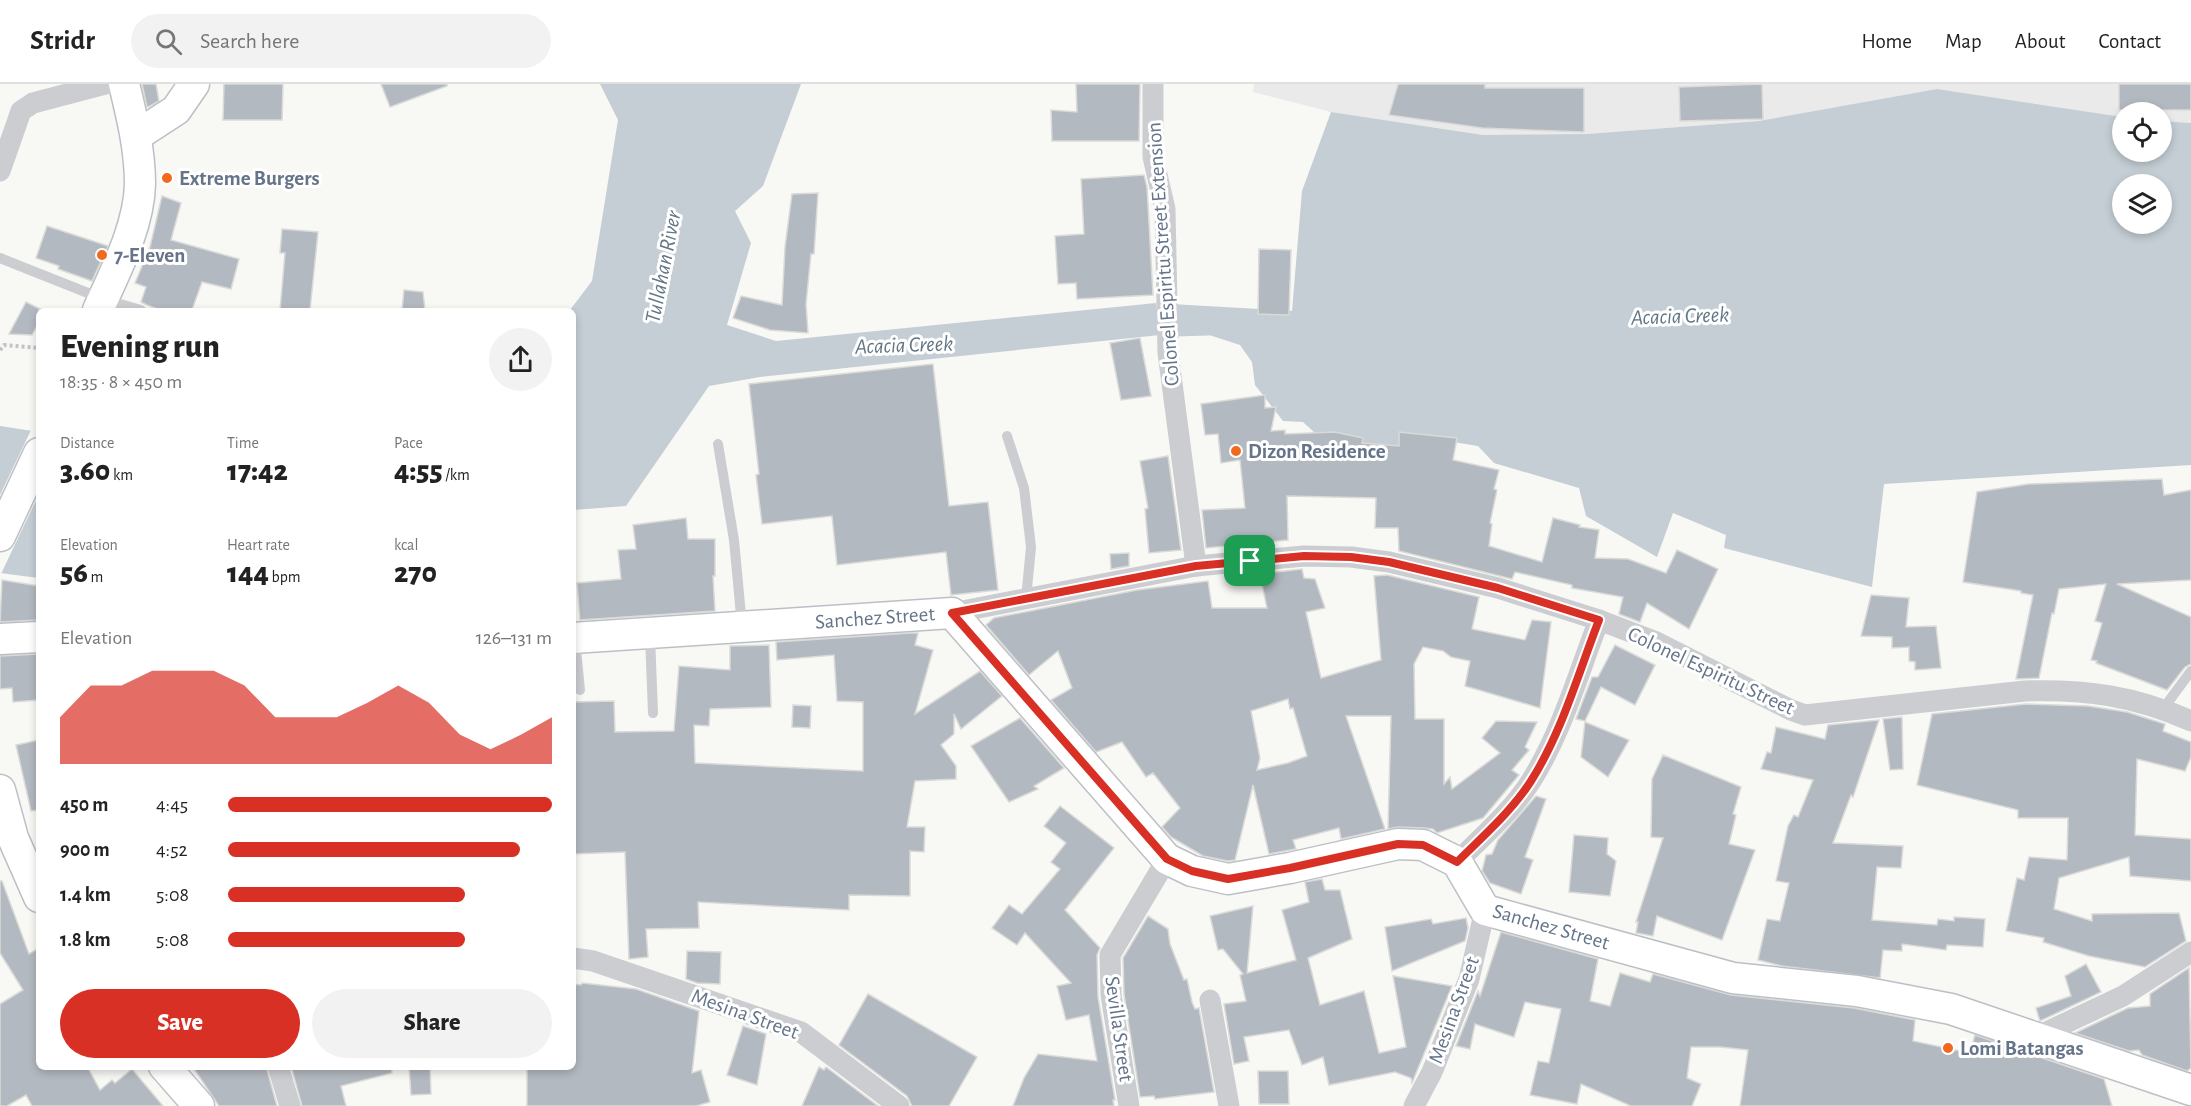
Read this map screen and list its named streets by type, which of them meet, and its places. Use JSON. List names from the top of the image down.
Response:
{
  "streets": {
    "street": [
      "Colonel Espiritu Street Extension",
      "Sanchez Street",
      "Colonel Espiritu Street",
      "Mesina Street",
      "Sevilla Street"
    ]
  },
  "crossings": [
    ["Colonel Espiritu Street Extension", "Colonel Espiritu Street"],
    ["Sanchez Street", "Colonel Espiritu Street"],
    ["Sanchez Street", "Mesina Street"],
    ["Sanchez Street", "Sevilla Street"]
  ],
  "water": ["Tullahan River", "Acacia Creek"],
  "places": [
    "Extreme Burgers",
    "7-Eleven",
    "Dizon Residence",
    "Lomi Batangas"
  ],
  "page": {
    "header": "Stridr",
    "search": "Search here",
    "nav": [
      "Home",
      "Map",
      "About",
      "Contact"
    ],
    "heading": ["Evening run", "18:35 · 8 × 450 m"],
    "stats": [
      ["Distance", "3.60 km"],
      ["Time", "17:42"],
      ["Pace", "4:55 /km"],
      ["Elevation", "56 m"],
      ["Heart rate", "144 bpm"],
      ["kcal", "270"]
    ],
    "chart": ["Elevation", "126–131 m"],
    "list": [
      {
        "name": "450 m",
        "note": "4:45"
      },
      {
        "name": "900 m",
        "note": "4:52"
      },
      {
        "name": "1.4 km",
        "note": "5:08"
      },
      {
        "name": "1.8 km",
        "note": "5:08"
      }
    ],
    "buttons": ["Save", "Share"]
  }
}
